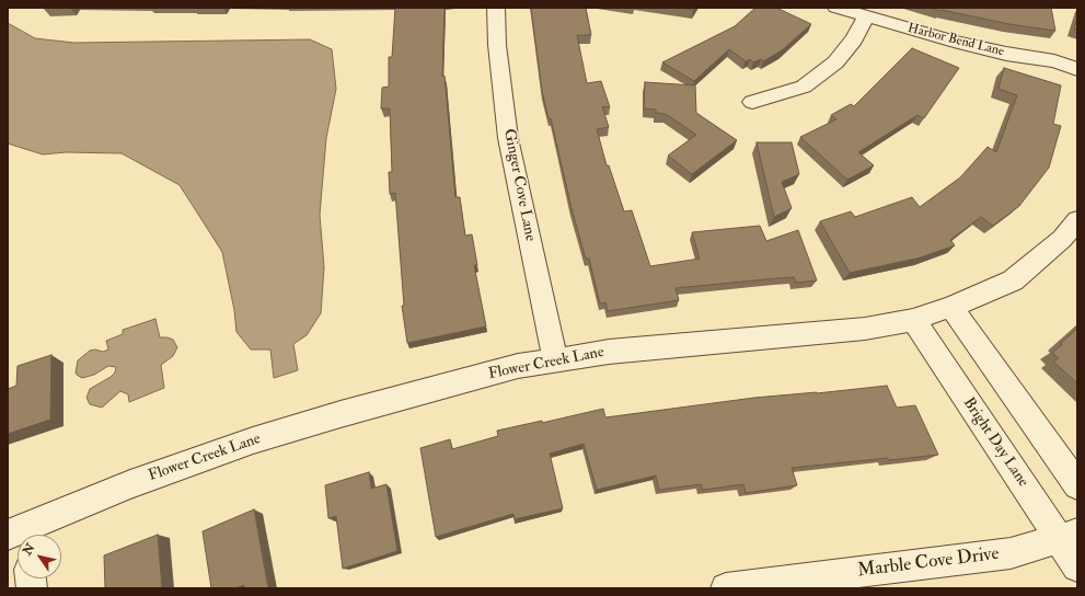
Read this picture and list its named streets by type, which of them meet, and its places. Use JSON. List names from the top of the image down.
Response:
{
  "streets": {
    "street": [
      "Harbor Bend Lane",
      "Ginger Cove Lane",
      "Flower Creek Lane",
      "Bright Day Lane",
      "Marble Cove Drive"
    ]
  },
  "crossings": [
    ["Ginger Cove Lane", "Flower Creek Lane"],
    ["Flower Creek Lane", "Bright Day Lane"],
    ["Bright Day Lane", "Marble Cove Drive"]
  ],
  "north": "top left"
}
